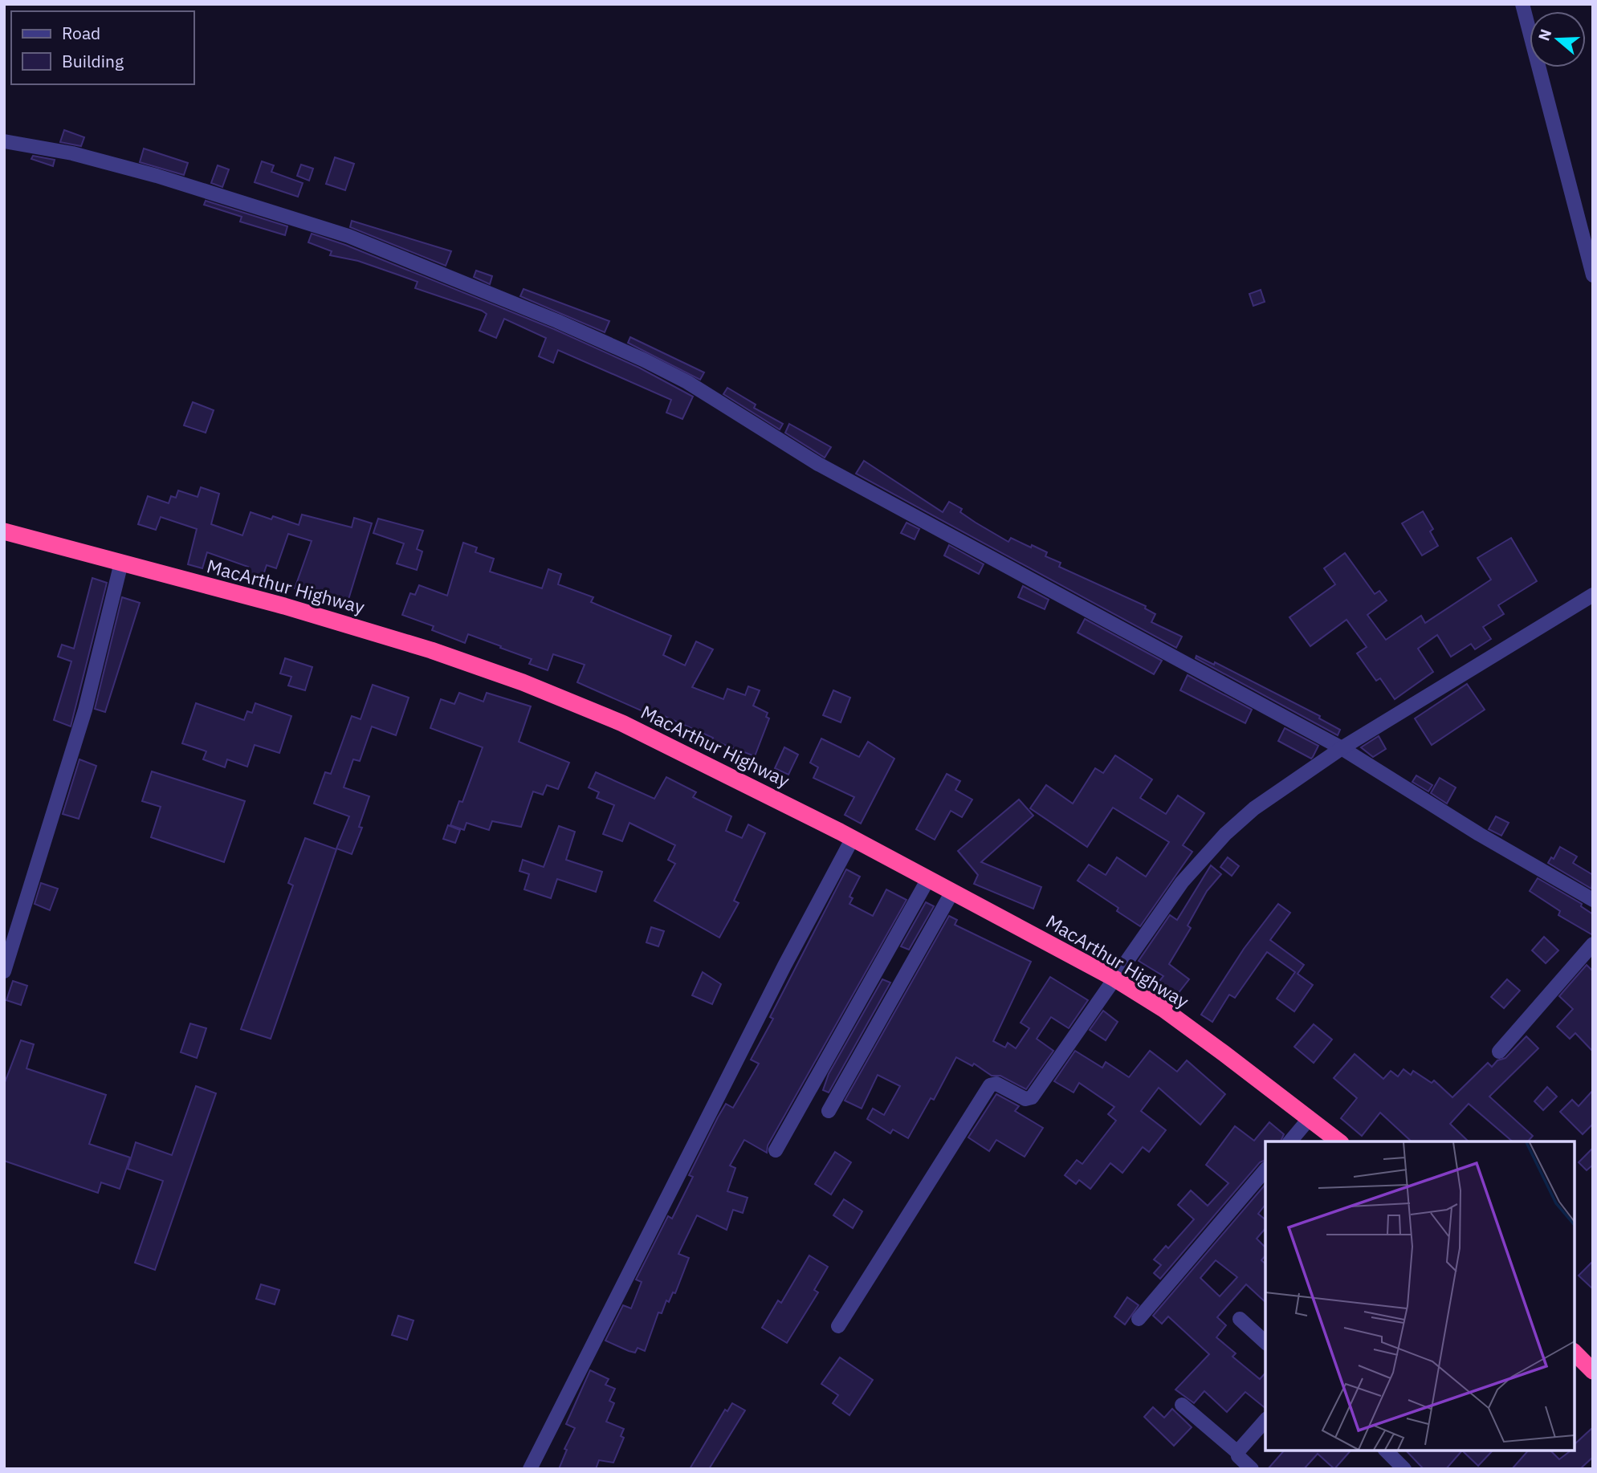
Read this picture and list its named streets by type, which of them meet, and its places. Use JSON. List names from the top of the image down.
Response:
{
  "streets": {
    "highway": ["MacArthur Highway"]
  },
  "legend": ["Road", "Building"],
  "north": "left"
}
